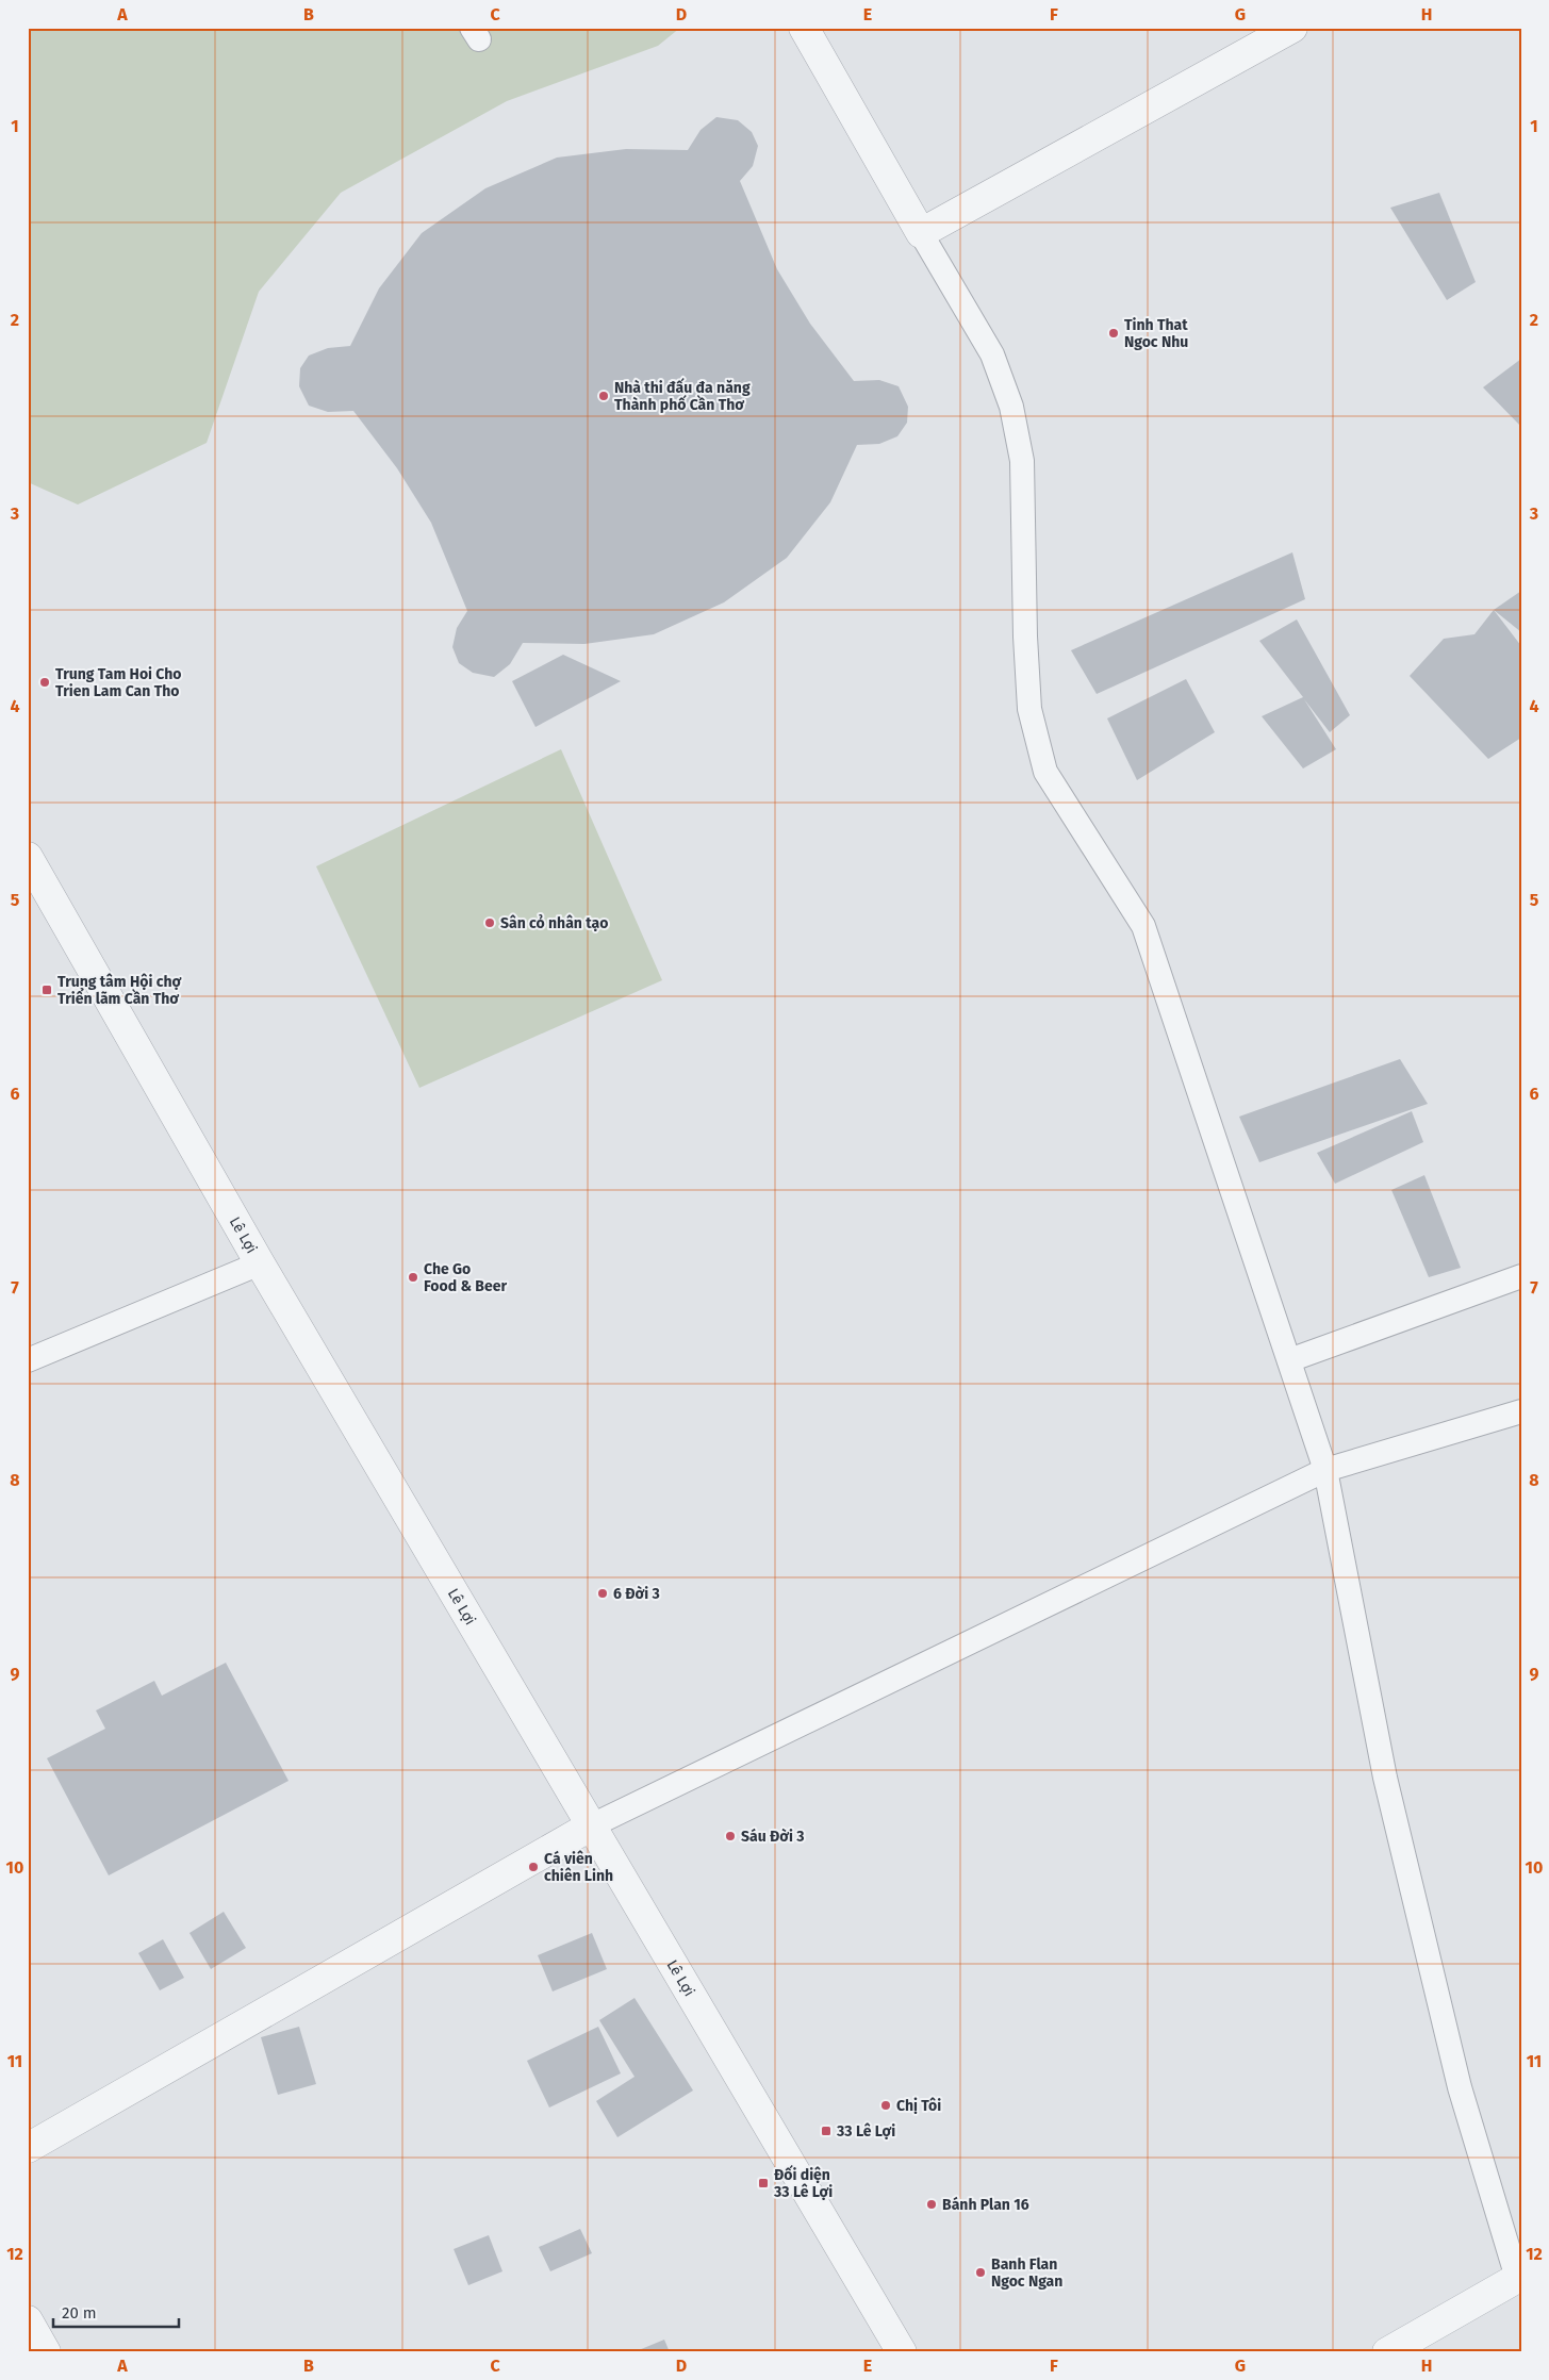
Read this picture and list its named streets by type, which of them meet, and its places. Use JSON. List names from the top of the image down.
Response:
{
  "streets": {
    "street": ["Lê Lợi"]
  },
  "places": {
    "other": [
      "Tinh That Ngoc Nhu",
      "Nhà thi đấu đa năng Thành phố Cần Thơ",
      "Trung Tam Hoi Cho Trien Lam Can Tho",
      "Sân cỏ nhân tạo",
      "Che Go Food & Beer",
      "6 Đời 3",
      "Sáu Đời 3",
      "Cá viên chiên Linh",
      "Chị Tôi",
      "Bánh Plan 16",
      "Banh Flan Ngoc Ngan"
    ],
    "transit": ["Trung tâm Hội chợ Triển lãm Cần Thơ", "33 Lê Lợi", "Đối diện 33 Lê Lợi"]
  },
  "scale_bar": "20 m",
  "grid": {
    "columns": [
      "A",
      "B",
      "C",
      "D",
      "E",
      "F",
      "G",
      "H"
    ],
    "rows": [
      "1",
      "2",
      "3",
      "4",
      "5",
      "6",
      "7",
      "8",
      "9",
      "10",
      "11",
      "12"
    ]
  }
}
